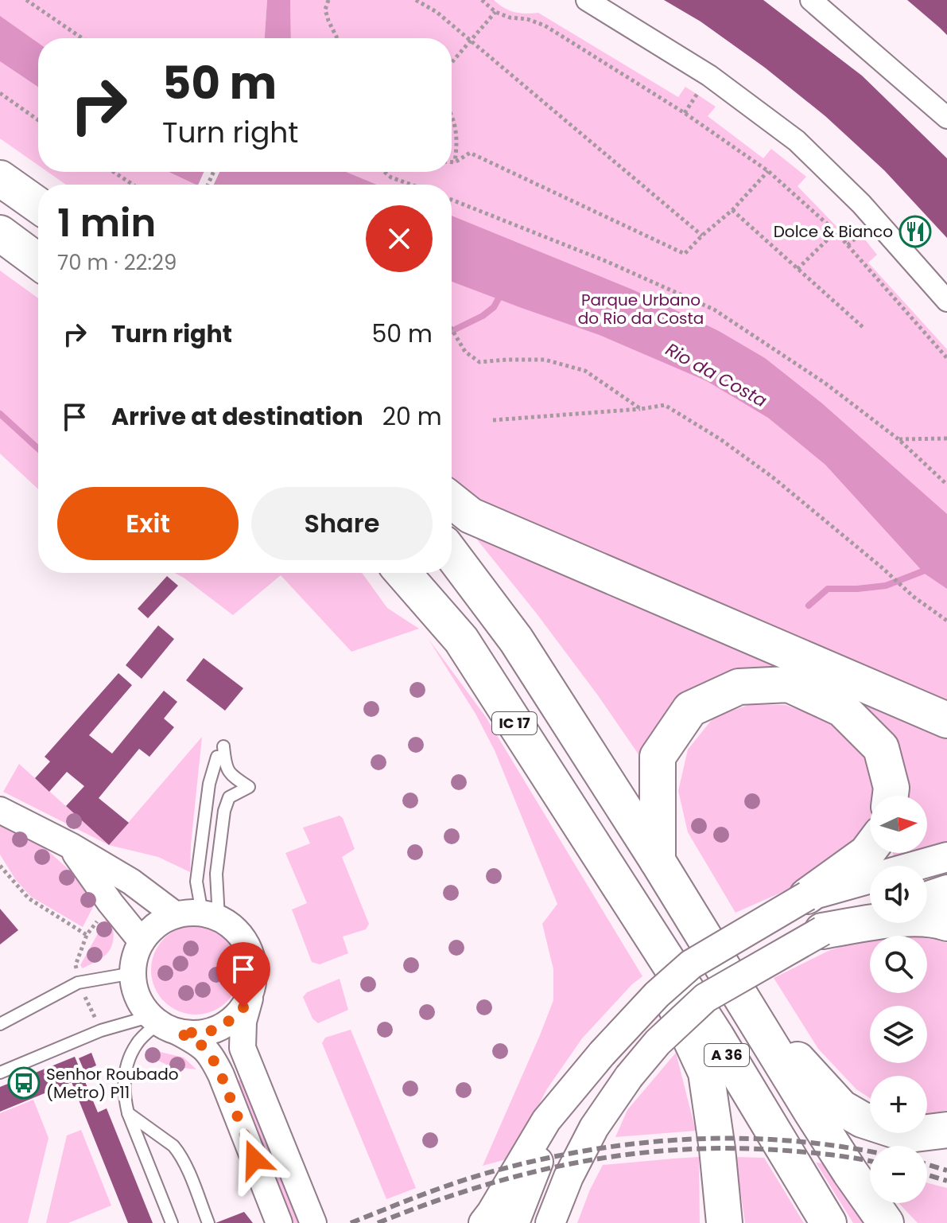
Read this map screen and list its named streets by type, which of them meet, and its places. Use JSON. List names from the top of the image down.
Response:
{
  "streets": {
    "highway": ["IC 17", "A 36"]
  },
  "crossings": [
    ["IC 17", "A 36"]
  ],
  "water": ["Rio da Costa"],
  "parks": ["Parque Urbano do Rio da Costa"],
  "places": {
    "restaurant": ["Dolce & Bianco"],
    "bus stop": ["Senhor Roubado (Metro) P11"]
  },
  "north": "right",
  "page": {
    "turn": ["50 m", "Turn right"],
    "heading": ["1 min", "70 m · 22:29"],
    "list": [
      {
        "name": "Turn right",
        "value": "50 m"
      },
      {
        "name": "Arrive at destination",
        "value": "20 m"
      }
    ],
    "buttons": ["Exit", "Share"],
    "map_buttons": ["+", "−"]
  }
}
